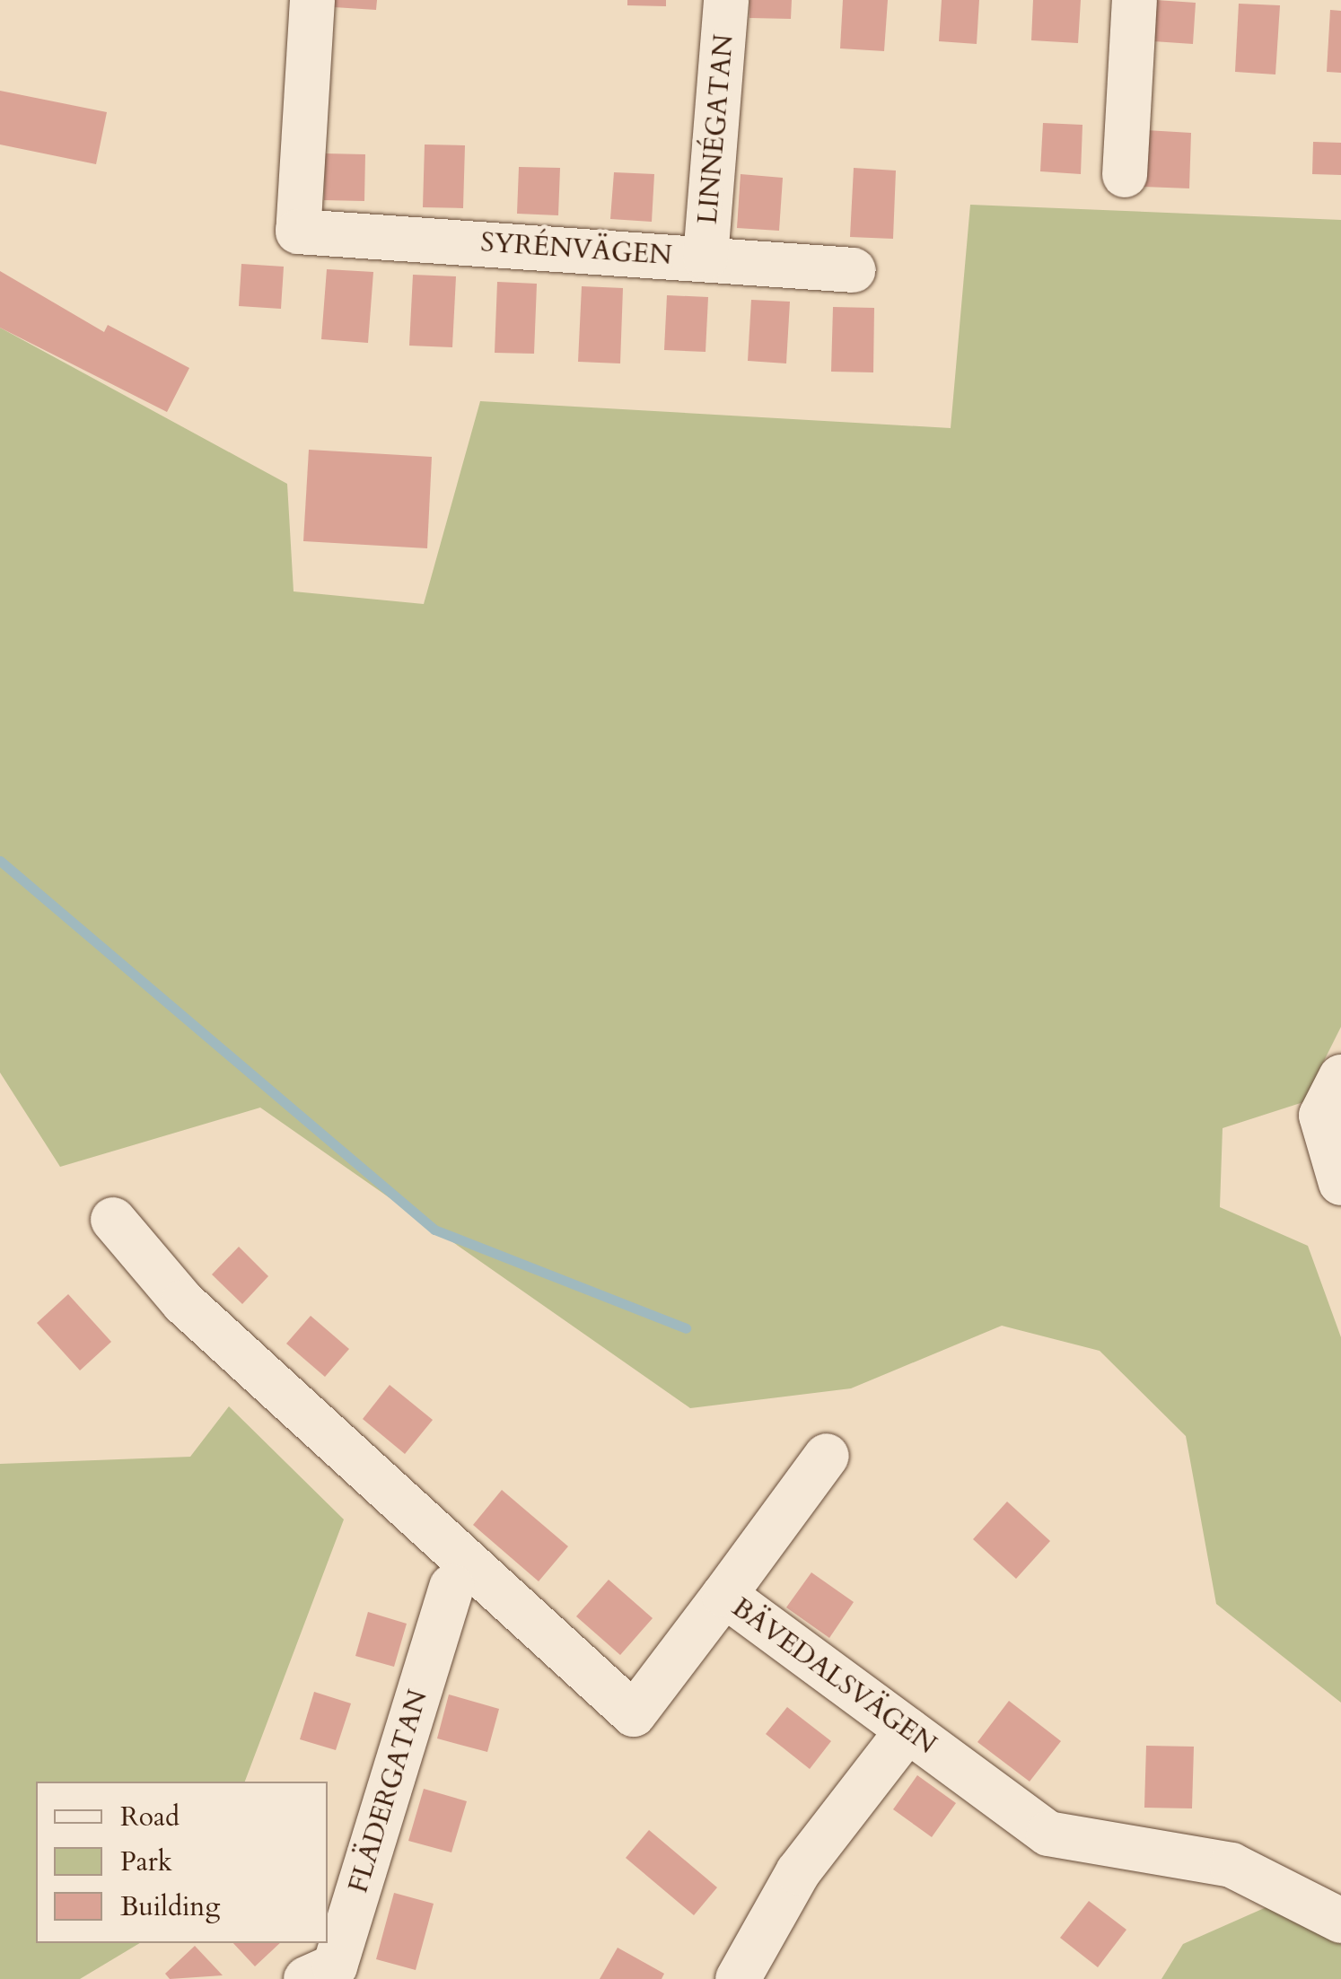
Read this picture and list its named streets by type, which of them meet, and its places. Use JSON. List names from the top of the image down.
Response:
{
  "streets": {
    "street": [
      "LINNÉGATAN",
      "SYRÉNVÄGEN",
      "BÄVEDALSVÄGEN",
      "FLÄDERGATAN"
    ]
  },
  "crossings": [
    ["LINNÉGATAN", "SYRÉNVÄGEN"]
  ],
  "legend": ["Road", "Park", "Building"]
}
